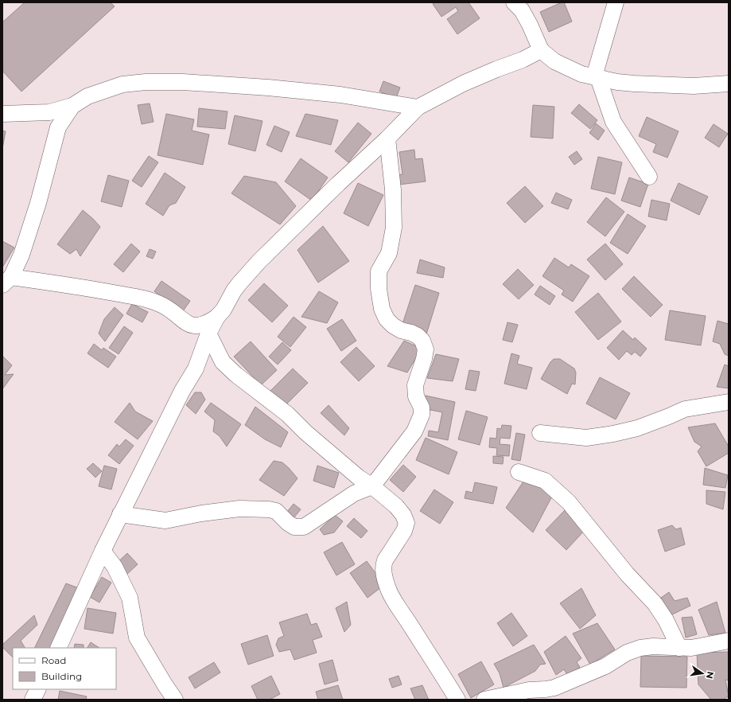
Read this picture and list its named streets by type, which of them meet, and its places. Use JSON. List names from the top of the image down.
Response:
{
  "legend": ["Road", "Building"],
  "north": "right"
}
